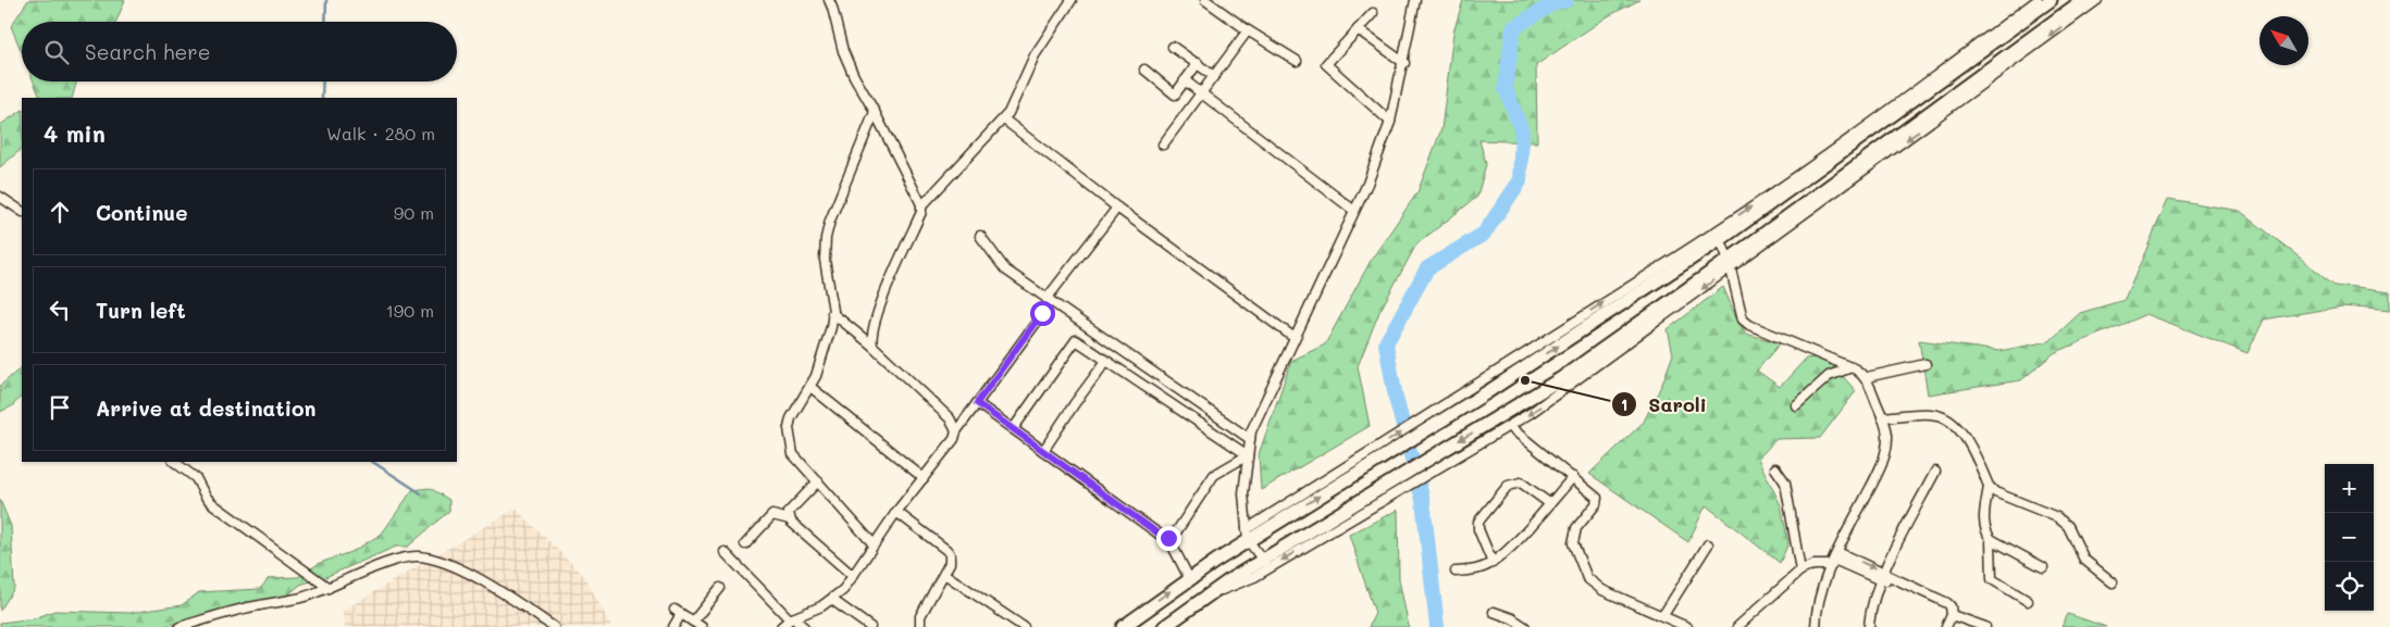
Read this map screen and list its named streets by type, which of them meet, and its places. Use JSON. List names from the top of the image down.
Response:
{
  "places": ["Saroli"],
  "north": "top left",
  "page": {
    "search": "Search here",
    "heading": ["4 min", "Walk · 280 m"],
    "list": [
      ["Continue", "90 m"],
      ["Turn left", "190 m"],
      "Arrive at destination"
    ],
    "map_buttons": ["+", "−"]
  }
}
